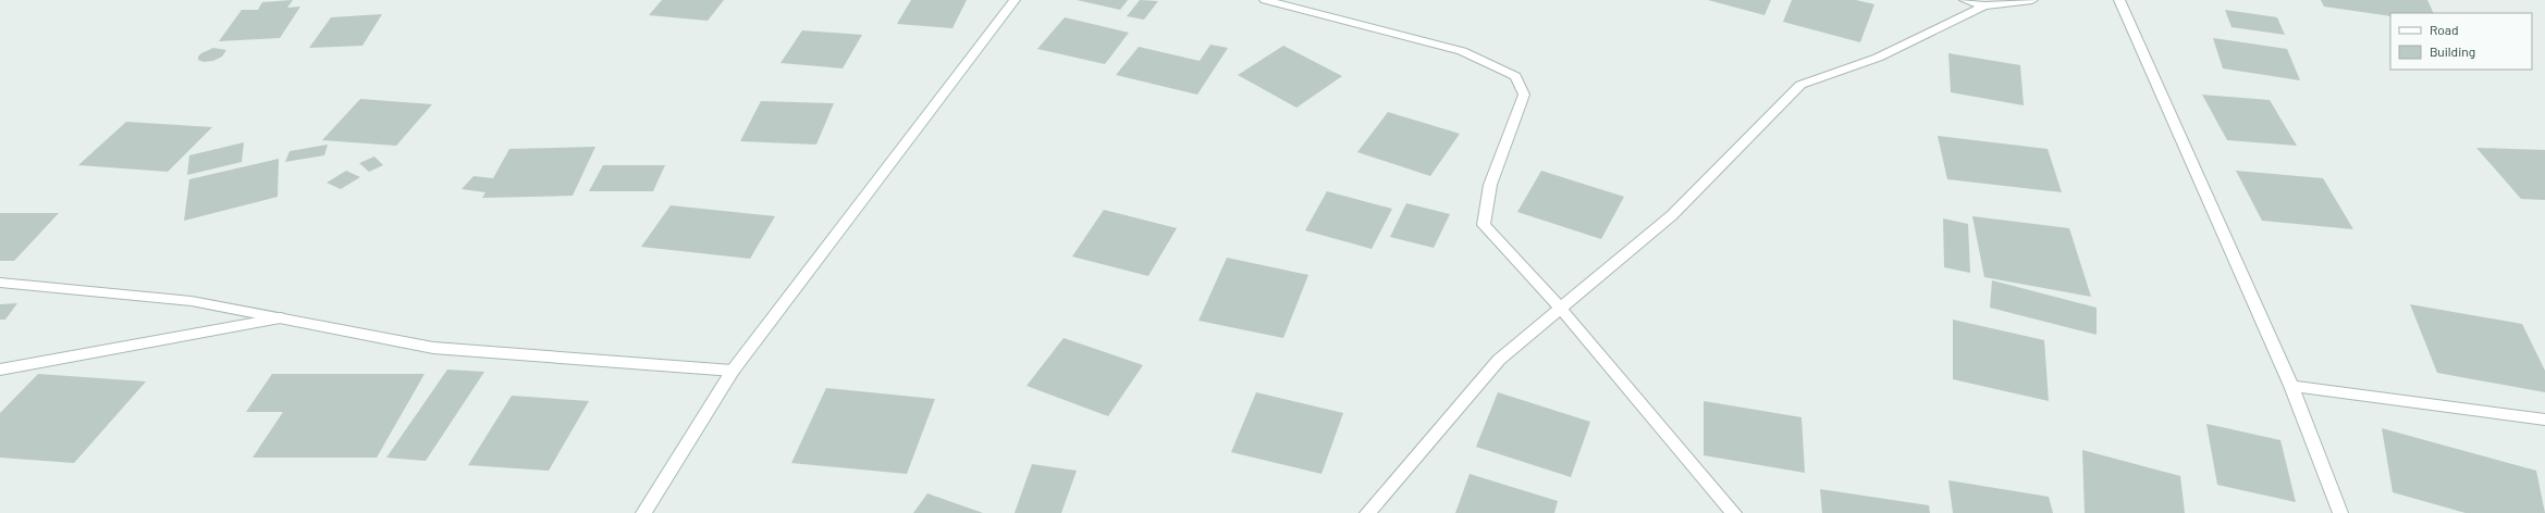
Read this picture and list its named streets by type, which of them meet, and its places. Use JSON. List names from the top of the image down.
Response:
{
  "legend": ["Road", "Building"]
}
